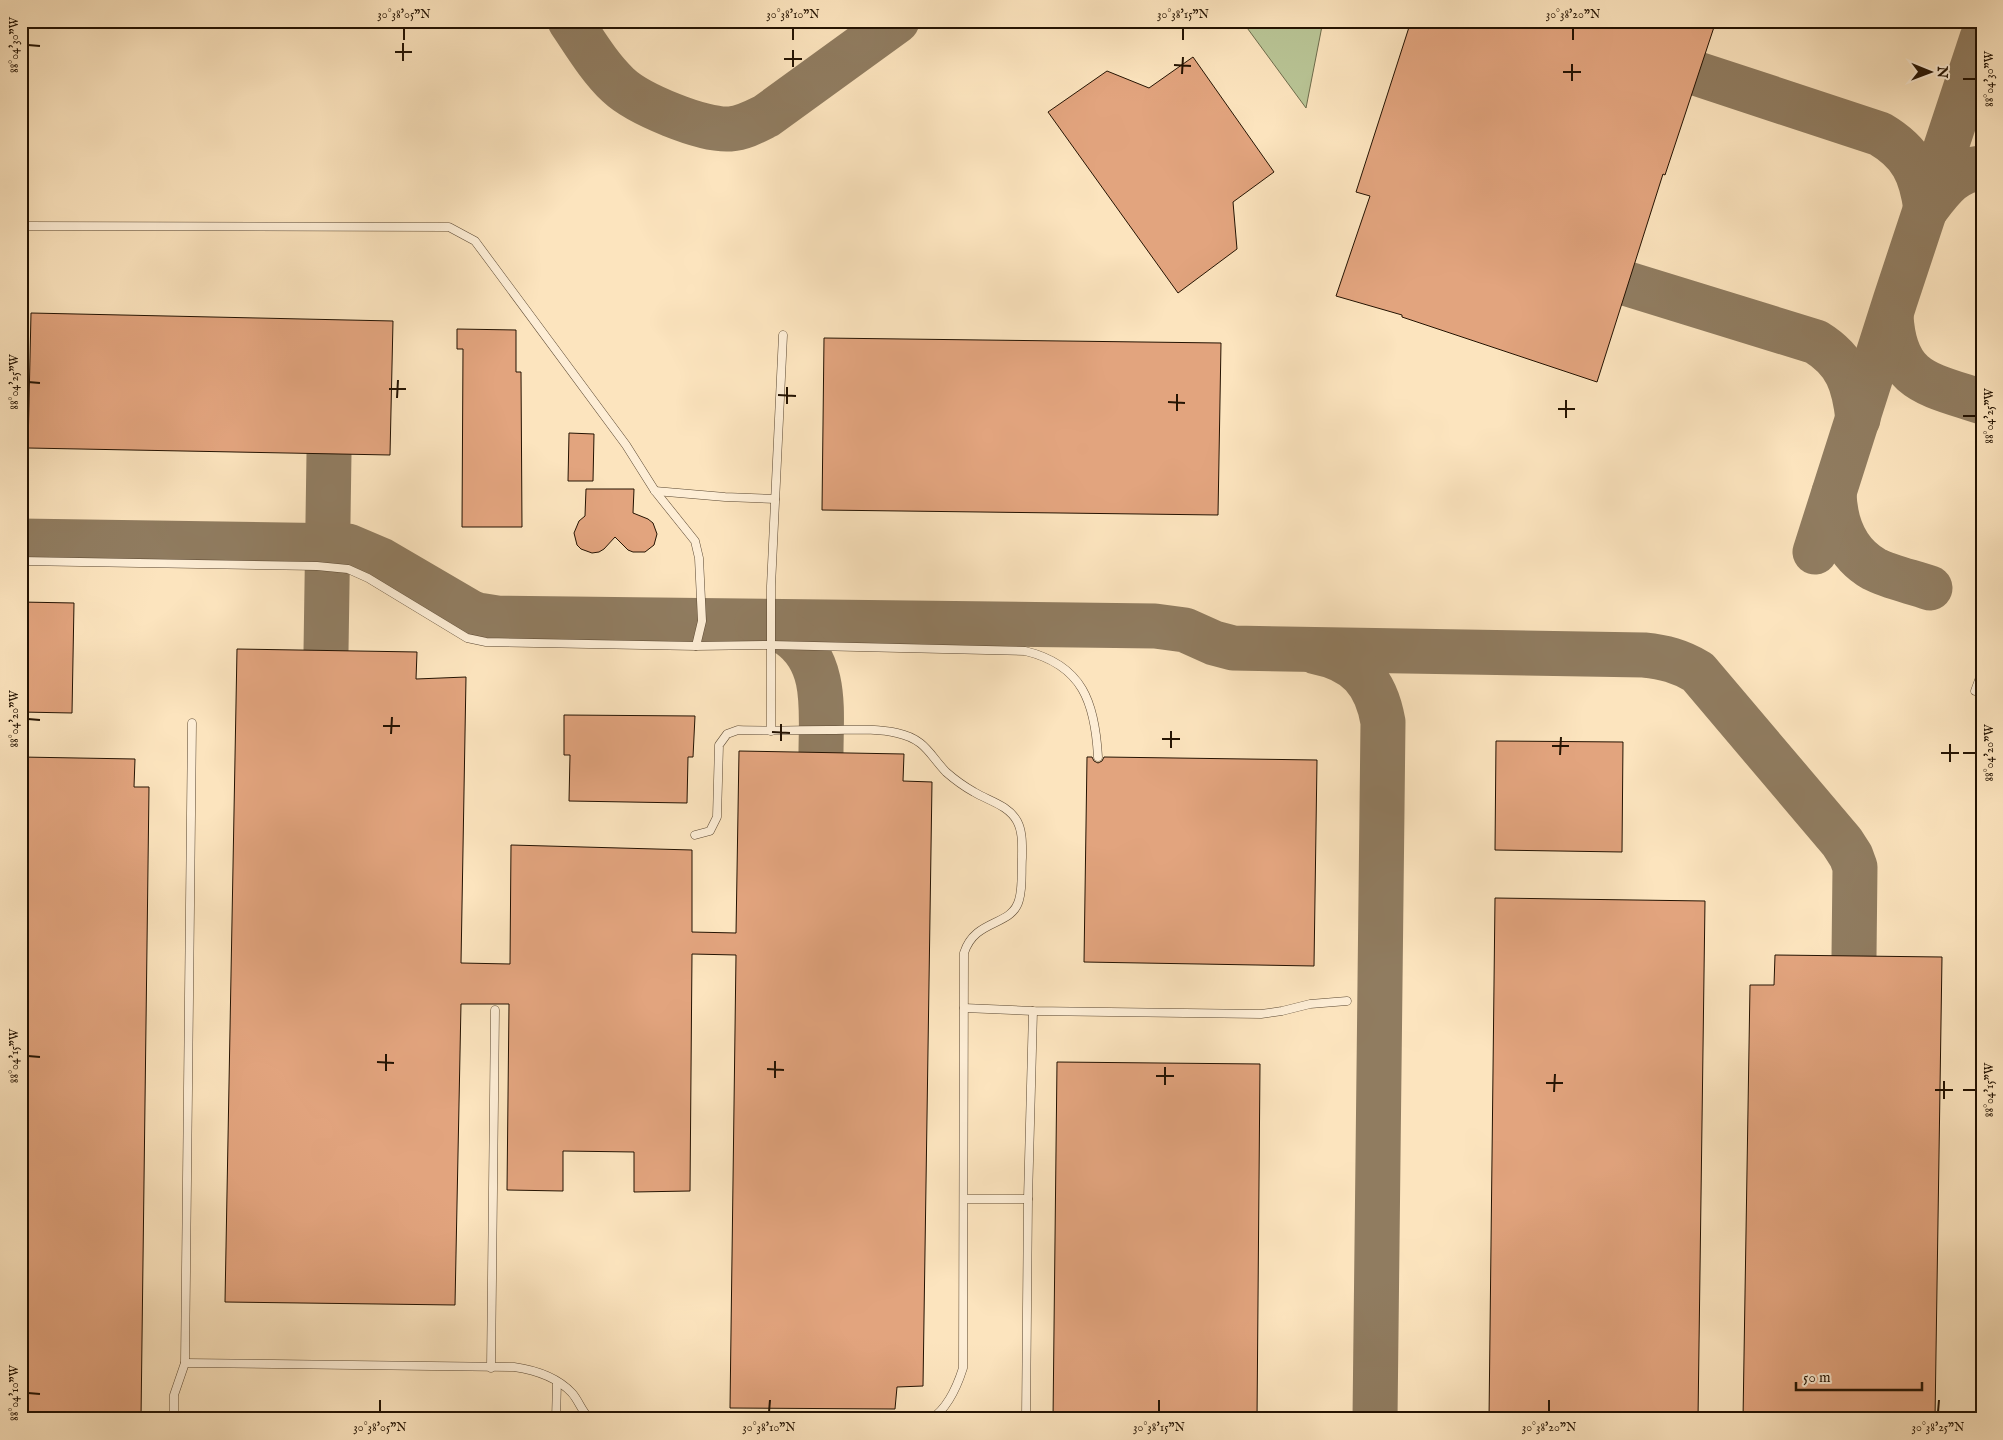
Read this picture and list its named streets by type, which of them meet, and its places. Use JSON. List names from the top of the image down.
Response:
{
  "scale_bar": "50 m",
  "north": "right",
  "coordinates": [
    "30°38'05\"N",
    "30°38'10\"N",
    "30°38'15\"N",
    "30°38'20\"N",
    "88°04'30\"W",
    "88°04'25\"W",
    "88°04'20\"W",
    "88°04'15\"W",
    "88°04'10\"W",
    "30°38'25\"N"
  ]
}
